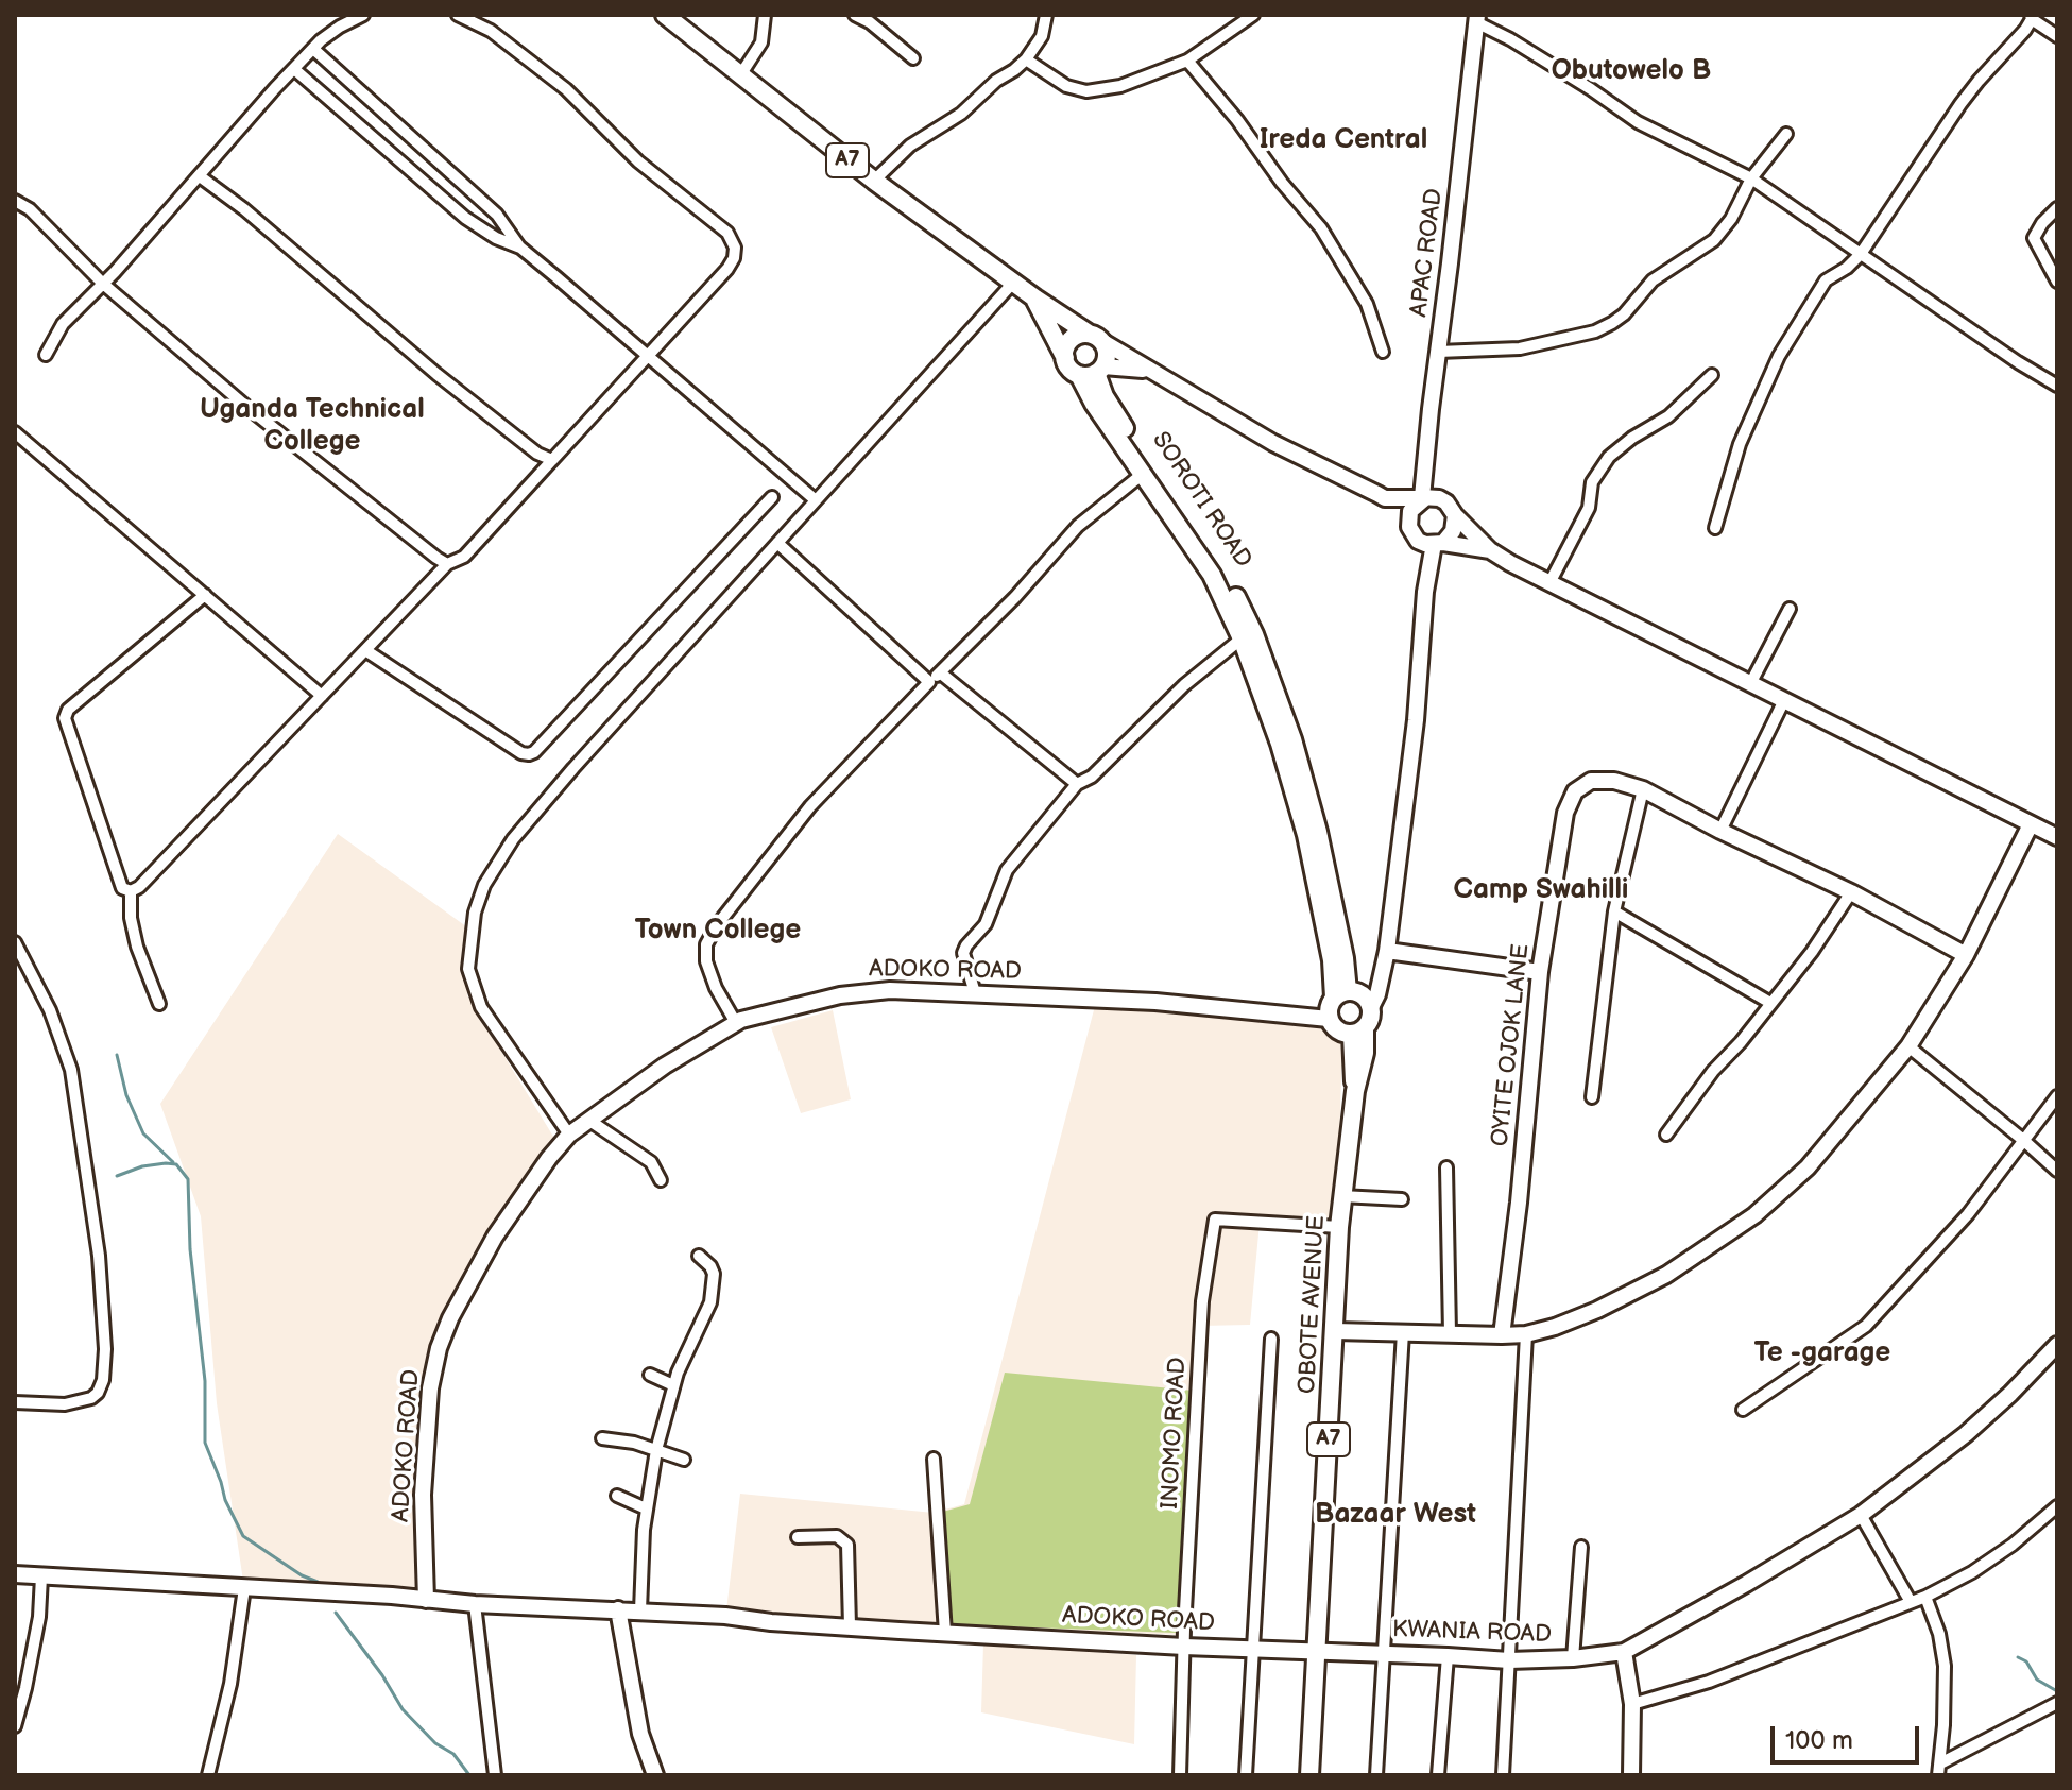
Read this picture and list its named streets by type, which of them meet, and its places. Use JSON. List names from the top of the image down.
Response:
{
  "streets": {
    "main road": ["A7", "SOROTI ROAD", "OBOTE AVENUE"],
    "street": [
      "APAC ROAD",
      "ADOKO ROAD",
      "OYITE OJOK LANE",
      "INOMO ROAD",
      "KWANIA ROAD"
    ]
  },
  "crossings": [
    ["A7", "SOROTI ROAD"],
    ["A7", "ADOKO ROAD"],
    ["A7", "OBOTE AVENUE"],
    ["ADOKO ROAD", "OBOTE AVENUE"],
    ["ADOKO ROAD", "INOMO ROAD"],
    ["ADOKO ROAD", "KWANIA ROAD"],
    ["OBOTE AVENUE", "INOMO ROAD"],
    ["OBOTE AVENUE", "KWANIA ROAD"]
  ],
  "districts": [
    "Obutowelo B",
    "Ireda Central",
    "Uganda Technical College",
    "Camp Swahilli",
    "Town College",
    "Te -garage",
    "Bazaar West"
  ],
  "scale_bar": "100 m"
}
